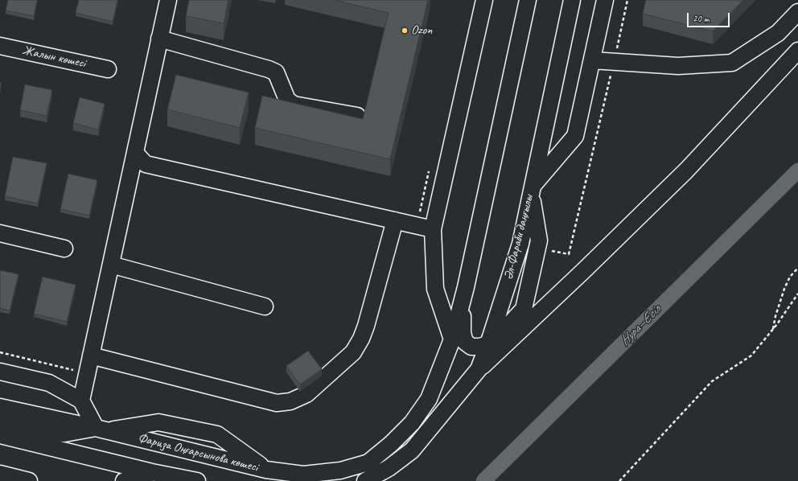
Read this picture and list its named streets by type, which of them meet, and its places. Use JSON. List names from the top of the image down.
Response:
{
  "streets": {
    "street": ["Жалын көшесі", "Әл-Фараби даңғылы", "Фариза Оңғарсынова көшесі"]
  },
  "water": ["Нура—Есіл"],
  "places": ["Ozon"],
  "scale_bar": "20 m"
}
